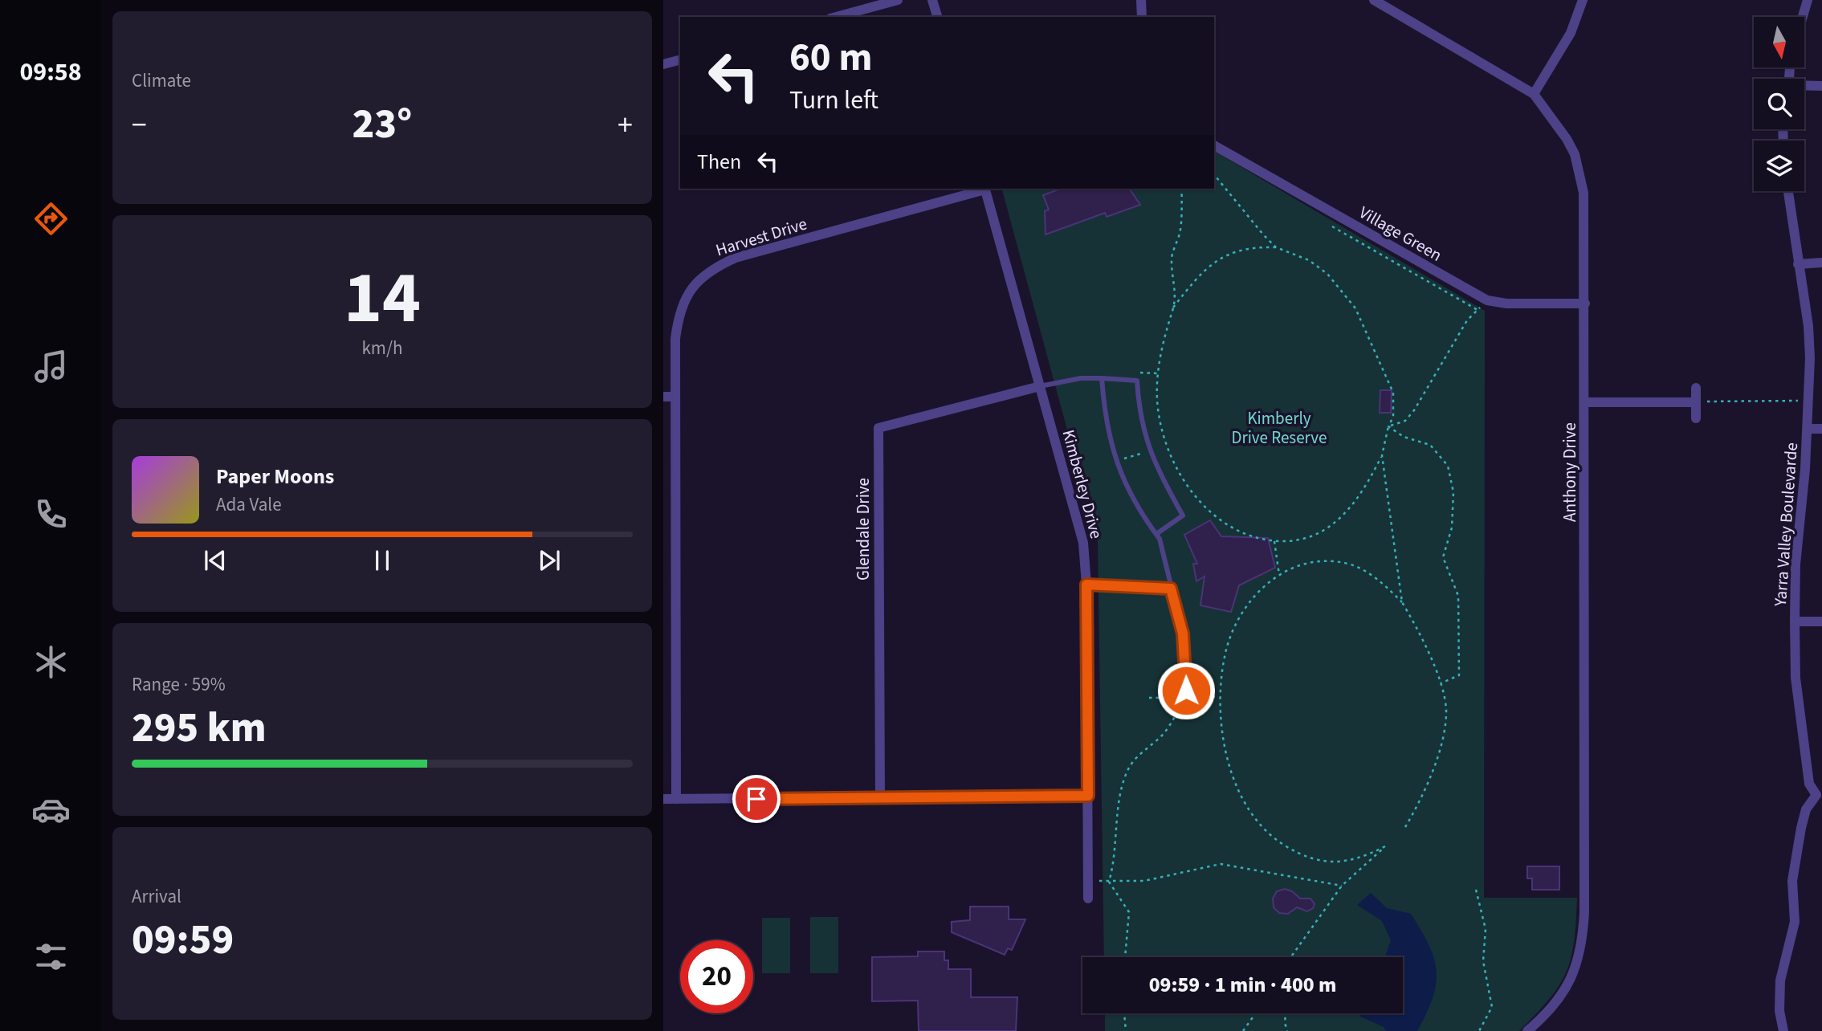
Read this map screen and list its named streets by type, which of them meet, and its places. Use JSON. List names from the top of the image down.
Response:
{
  "streets": {
    "street": [
      "Village Green",
      "Harvest Drive",
      "Anthony Drive",
      "Kimberley Drive",
      "Yarra Valley Boulevarde",
      "Glendale Drive"
    ]
  },
  "crossings": [
    ["Village Green", "Anthony Drive"],
    ["Harvest Drive", "Kimberley Drive"],
    ["Kimberley Drive", "Glendale Drive"]
  ],
  "parks": ["Kimberly Drive Reserve"],
  "north": "bottom",
  "page": {
    "tabs": "09:58",
    "tile": [
      "Climate",
      ["14", "km/h"],
      ["Range · 59%", "295 km"],
      ["Arrival", "09:59"]
    ],
    "turn": ["60 m", "Turn left"],
    "heat": ["−", "23°", "+"],
    "then": "Then",
    "song": ["Paper Moons", "Ada Vale"],
    "limit": "20",
    "trip": "09:59 · 1 min · 400 m"
  }
}
